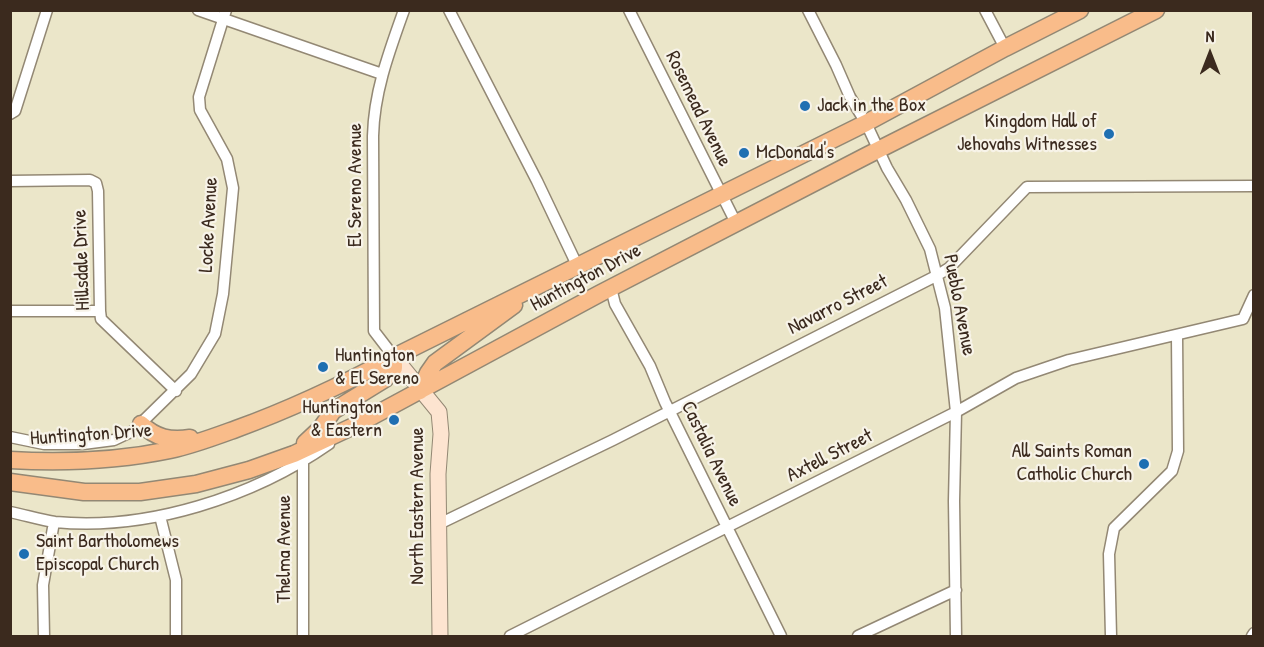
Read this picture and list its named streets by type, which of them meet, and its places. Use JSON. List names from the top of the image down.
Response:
{
  "streets": {
    "main road": ["Huntington Drive", "North Eastern Avenue"],
    "street": [
      "Rosemead Avenue",
      "El Sereno Avenue",
      "Locke Avenue",
      "Hillsdale Drive",
      "Navarro Street",
      "Pueblo Avenue",
      "Castalia Avenue",
      "Axtell Street",
      "Thelma Avenue"
    ]
  },
  "crossings": [
    ["Rosemead Avenue", "Huntington Drive"],
    ["El Sereno Avenue", "Huntington Drive"],
    ["El Sereno Avenue", "North Eastern Avenue"],
    ["Locke Avenue", "Hillsdale Drive"],
    ["Huntington Drive", "Pueblo Avenue"],
    ["Huntington Drive", "Castalia Avenue"],
    ["Huntington Drive", "North Eastern Avenue"],
    ["Huntington Drive", "Thelma Avenue"],
    ["Navarro Street", "Pueblo Avenue"],
    ["Navarro Street", "Castalia Avenue"],
    ["Navarro Street", "North Eastern Avenue"],
    ["Pueblo Avenue", "Axtell Street"],
    ["Castalia Avenue", "Axtell Street"]
  ],
  "places": [
    "Jack in the Box",
    "Kingdom Hall of Jehovahs Witnesses",
    "McDonald's",
    "Huntington & El Sereno",
    "Huntington & Eastern",
    "All Saints Roman Catholic Church",
    "Saint Bartholomews Episcopal Church"
  ],
  "north": "top"
}
